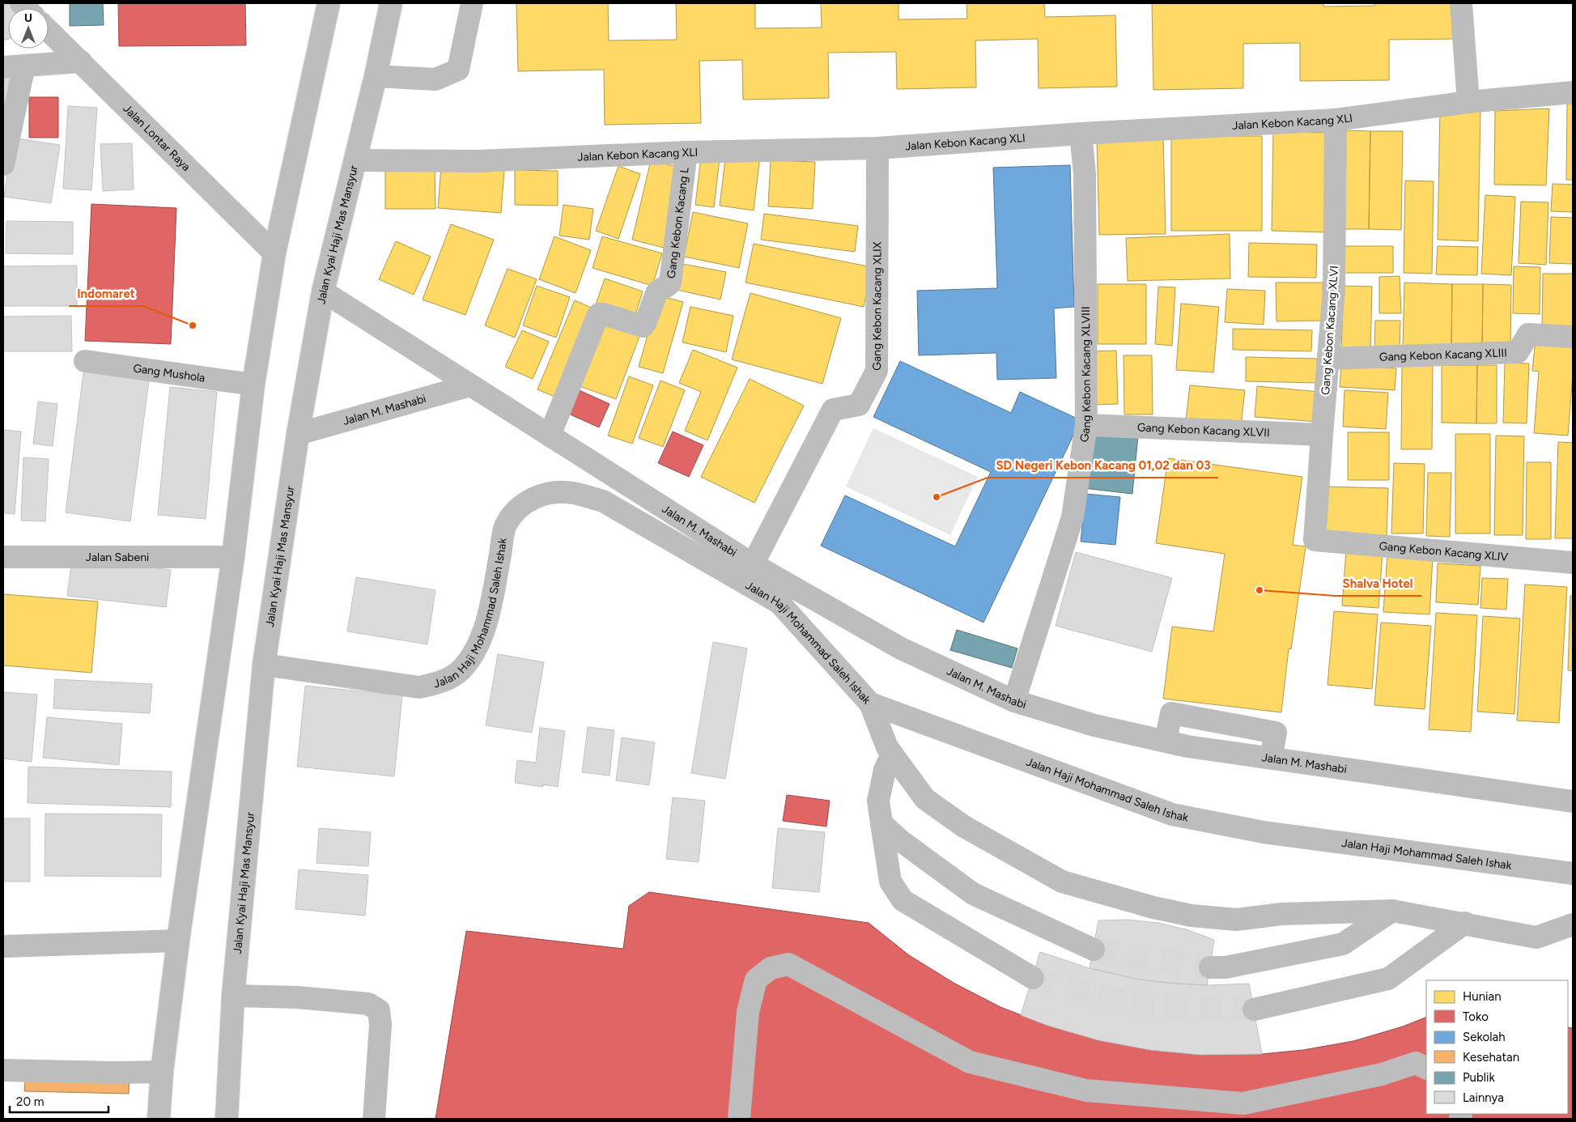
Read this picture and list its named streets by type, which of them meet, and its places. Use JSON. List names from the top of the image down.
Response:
{
  "streets": {
    "street": [
      "Jalan Kebon Kacang XLI",
      "Jalan Lontar Raya",
      "Gang Kebon Kacang L",
      "Jalan Kyai Haji Mas Mansyur",
      "Gang Kebon Kacang XLIX",
      "Gang Kebon Kacang XLVI",
      "Gang Kebon Kacang XLIII",
      "Gang Mushola",
      "Gang Kebon Kacang XLVIII",
      "Jalan M. Mashabi",
      "Gang Kebon Kacang XLVII",
      "Gang Kebon Kacang XLIV",
      "Jalan Sabeni",
      "Jalan Haji Mohammad Saleh Ishak"
    ]
  },
  "crossings": [
    ["Jalan Kebon Kacang XLI", "Gang Kebon Kacang L"],
    ["Jalan Kebon Kacang XLI", "Jalan Kyai Haji Mas Mansyur"],
    ["Jalan Kebon Kacang XLI", "Gang Kebon Kacang XLIX"],
    ["Jalan Kebon Kacang XLI", "Gang Kebon Kacang XLVI"],
    ["Jalan Kebon Kacang XLI", "Gang Kebon Kacang XLVIII"],
    ["Gang Kebon Kacang L", "Jalan M. Mashabi"],
    ["Jalan Kyai Haji Mas Mansyur", "Jalan M. Mashabi"],
    ["Jalan Kyai Haji Mas Mansyur", "Jalan Haji Mohammad Saleh Ishak"],
    ["Gang Kebon Kacang XLIX", "Jalan M. Mashabi"],
    ["Gang Kebon Kacang XLVI", "Gang Kebon Kacang XLIII"],
    ["Gang Kebon Kacang XLVI", "Gang Kebon Kacang XLVII"],
    ["Gang Kebon Kacang XLVI", "Gang Kebon Kacang XLIV"],
    ["Gang Kebon Kacang XLVIII", "Jalan M. Mashabi"],
    ["Gang Kebon Kacang XLVIII", "Gang Kebon Kacang XLVII"]
  ],
  "places": ["Indomaret", "SD Negeri Kebon Kacang 01,02 dan 03", "Shalva Hotel"],
  "legend": [
    "Hunian",
    "Toko",
    "Sekolah",
    "Kesehatan",
    "Publik",
    "Lainnya"
  ],
  "scale_bar": "20 m",
  "north": "top"
}
